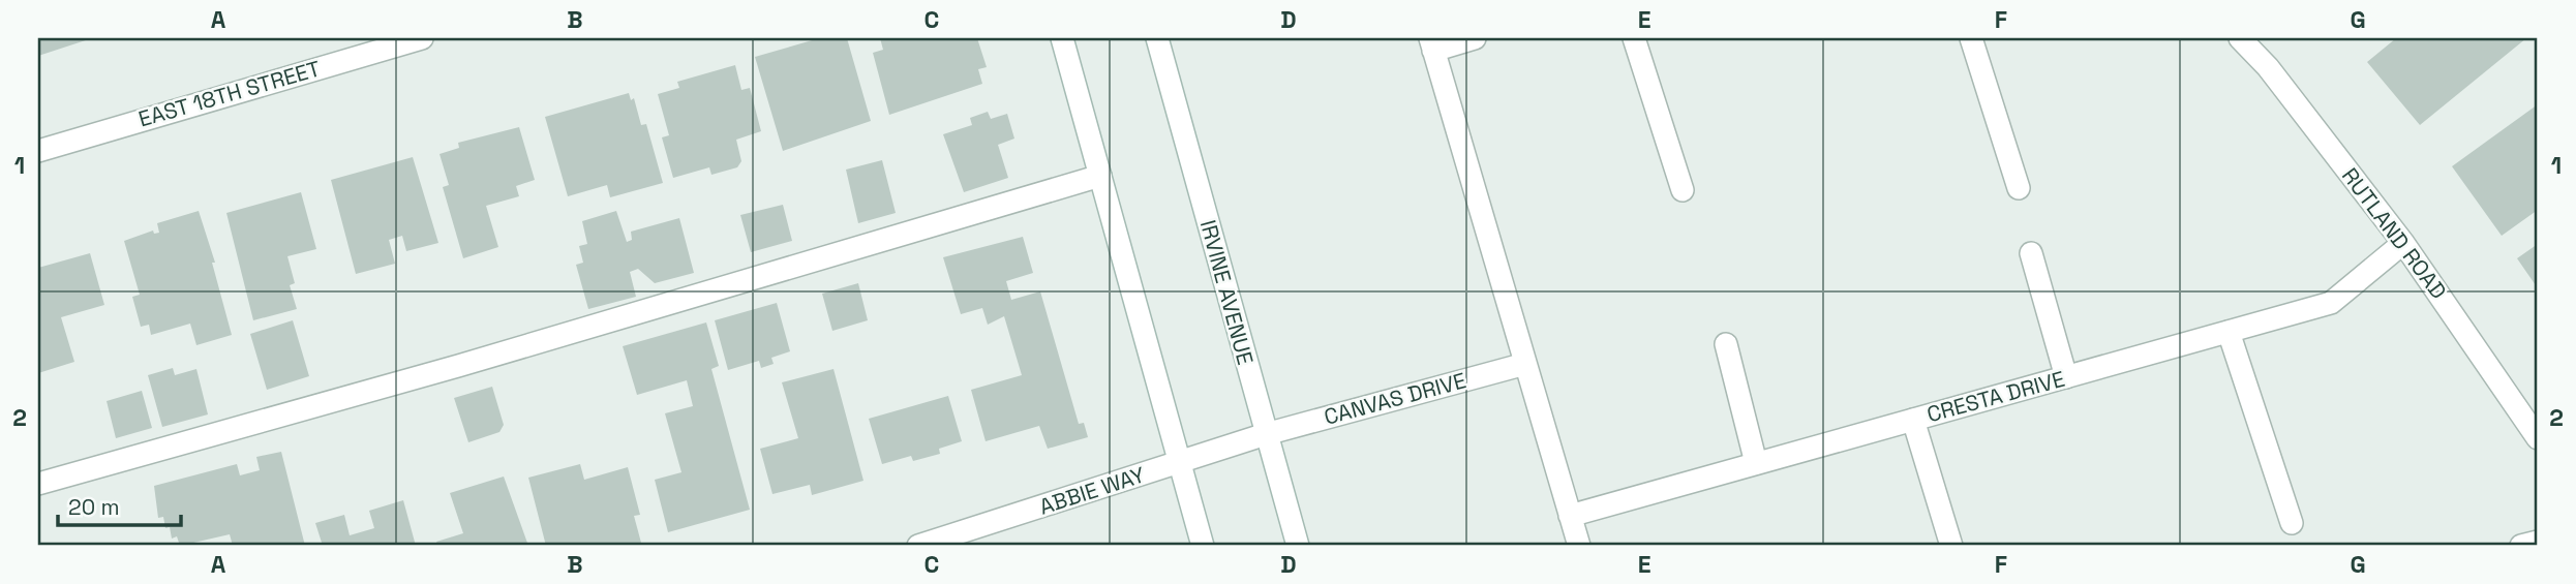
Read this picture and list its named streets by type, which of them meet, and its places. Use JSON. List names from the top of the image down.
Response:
{
  "streets": {
    "street": [
      "EAST 18TH STREET",
      "RUTLAND ROAD",
      "IRVINE AVENUE",
      "CRESTA DRIVE",
      "CANVAS DRIVE",
      "ABBIE WAY"
    ]
  },
  "crossings": [
    ["RUTLAND ROAD", "CRESTA DRIVE"],
    ["IRVINE AVENUE", "CANVAS DRIVE"],
    ["IRVINE AVENUE", "ABBIE WAY"],
    ["CANVAS DRIVE", "ABBIE WAY"]
  ],
  "scale_bar": "20 m",
  "grid": {
    "columns": [
      "A",
      "B",
      "C",
      "D",
      "E",
      "F",
      "G"
    ],
    "rows": ["1", "2"]
  }
}
